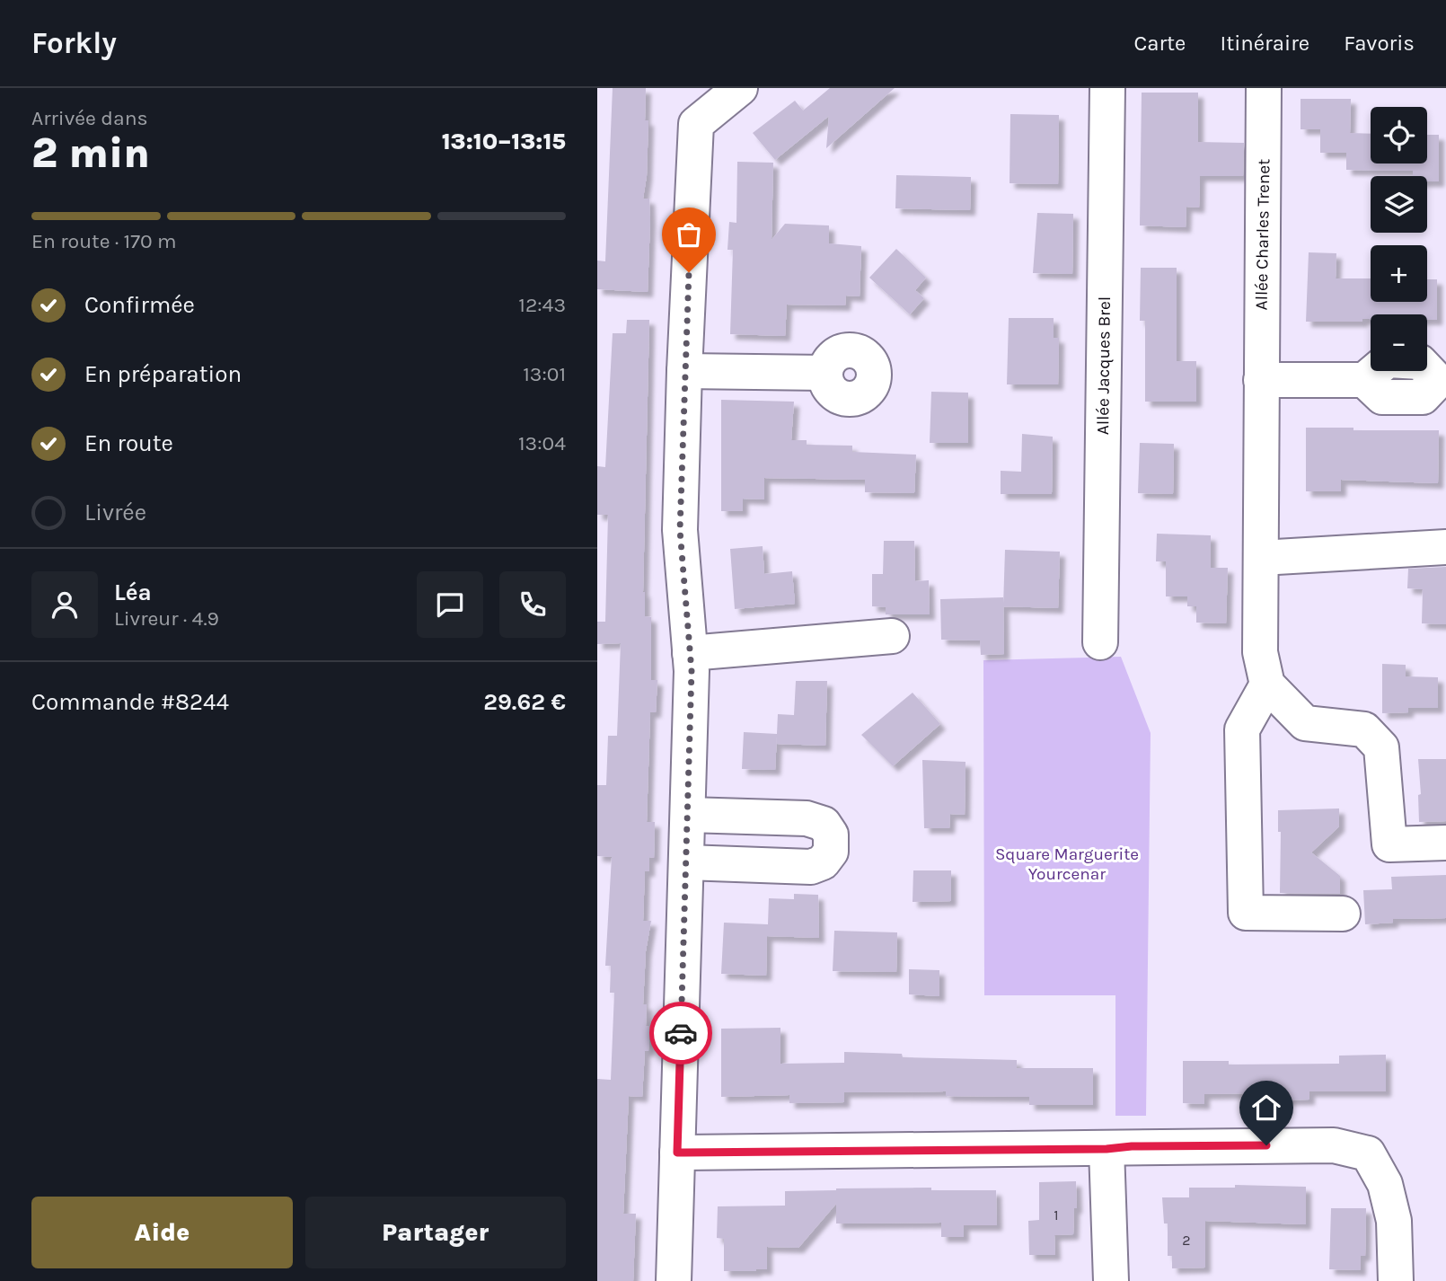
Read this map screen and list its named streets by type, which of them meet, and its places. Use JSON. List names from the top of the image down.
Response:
{
  "streets": {
    "street": ["Allée Charles Trenet", "Allée Jacques Brel"]
  },
  "parks": ["Square Marguerite Yourcenar"],
  "house_numbers": ["1", "2"],
  "page": {
    "header": "Forkly",
    "nav": ["Carte", "Itinéraire", "Favoris"],
    "heading": ["2 min", "Arrivée dans", "13:10–13:15"],
    "panel": [
      "Léa",
      "Livreur · 4.9",
      "Commande #8244",
      "29.62 €"
    ],
    "map_buttons": ["+", "−"],
    "bar": "En route · 170 m",
    "list": [
      ["Confirmée", "12:43"],
      ["En préparation", "13:01"],
      ["En route", "13:04"],
      "Livrée"
    ],
    "buttons": ["Aide", "Partager"]
  }
}
